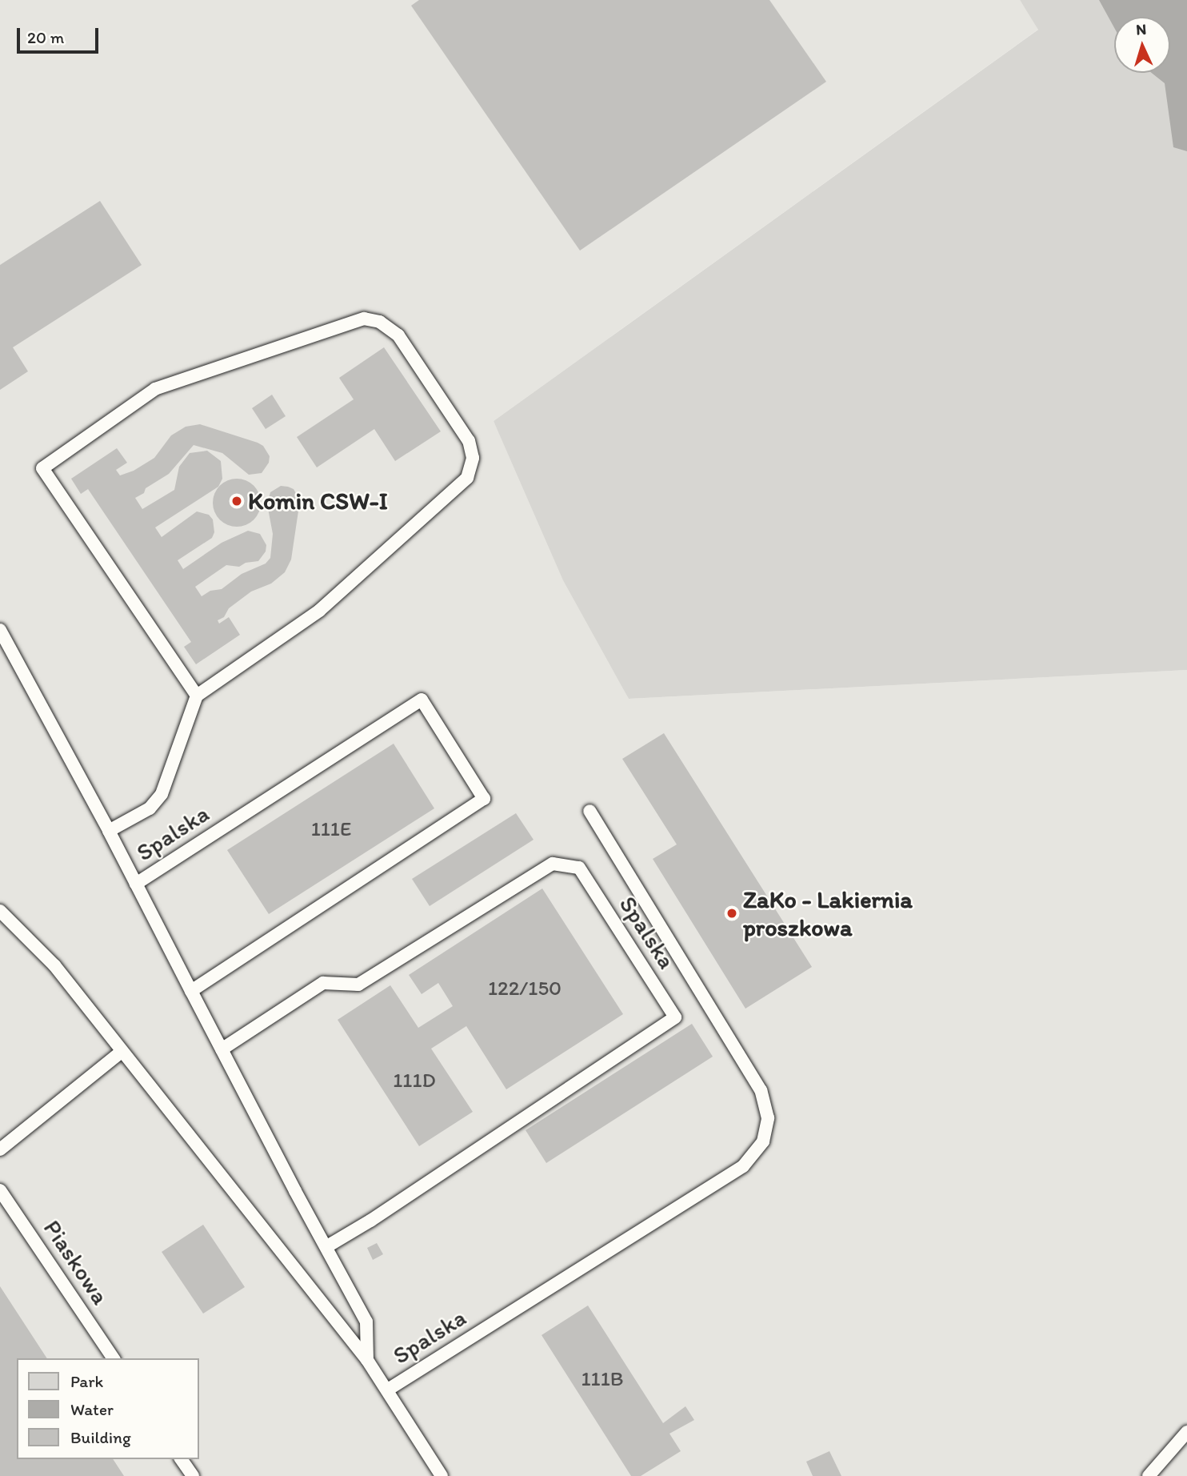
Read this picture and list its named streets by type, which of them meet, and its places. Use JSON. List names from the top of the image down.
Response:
{
  "streets": {
    "lane": ["Spalska", "Piaskowa"]
  },
  "places": ["Komin CSW-I", "ZaKo - Lakiernia proszkowa"],
  "house_numbers": [
    "111E",
    "122/150",
    "111D",
    "111B"
  ],
  "legend": ["Park", "Water", "Building"],
  "scale_bar": "20 m",
  "north": "top"
}
